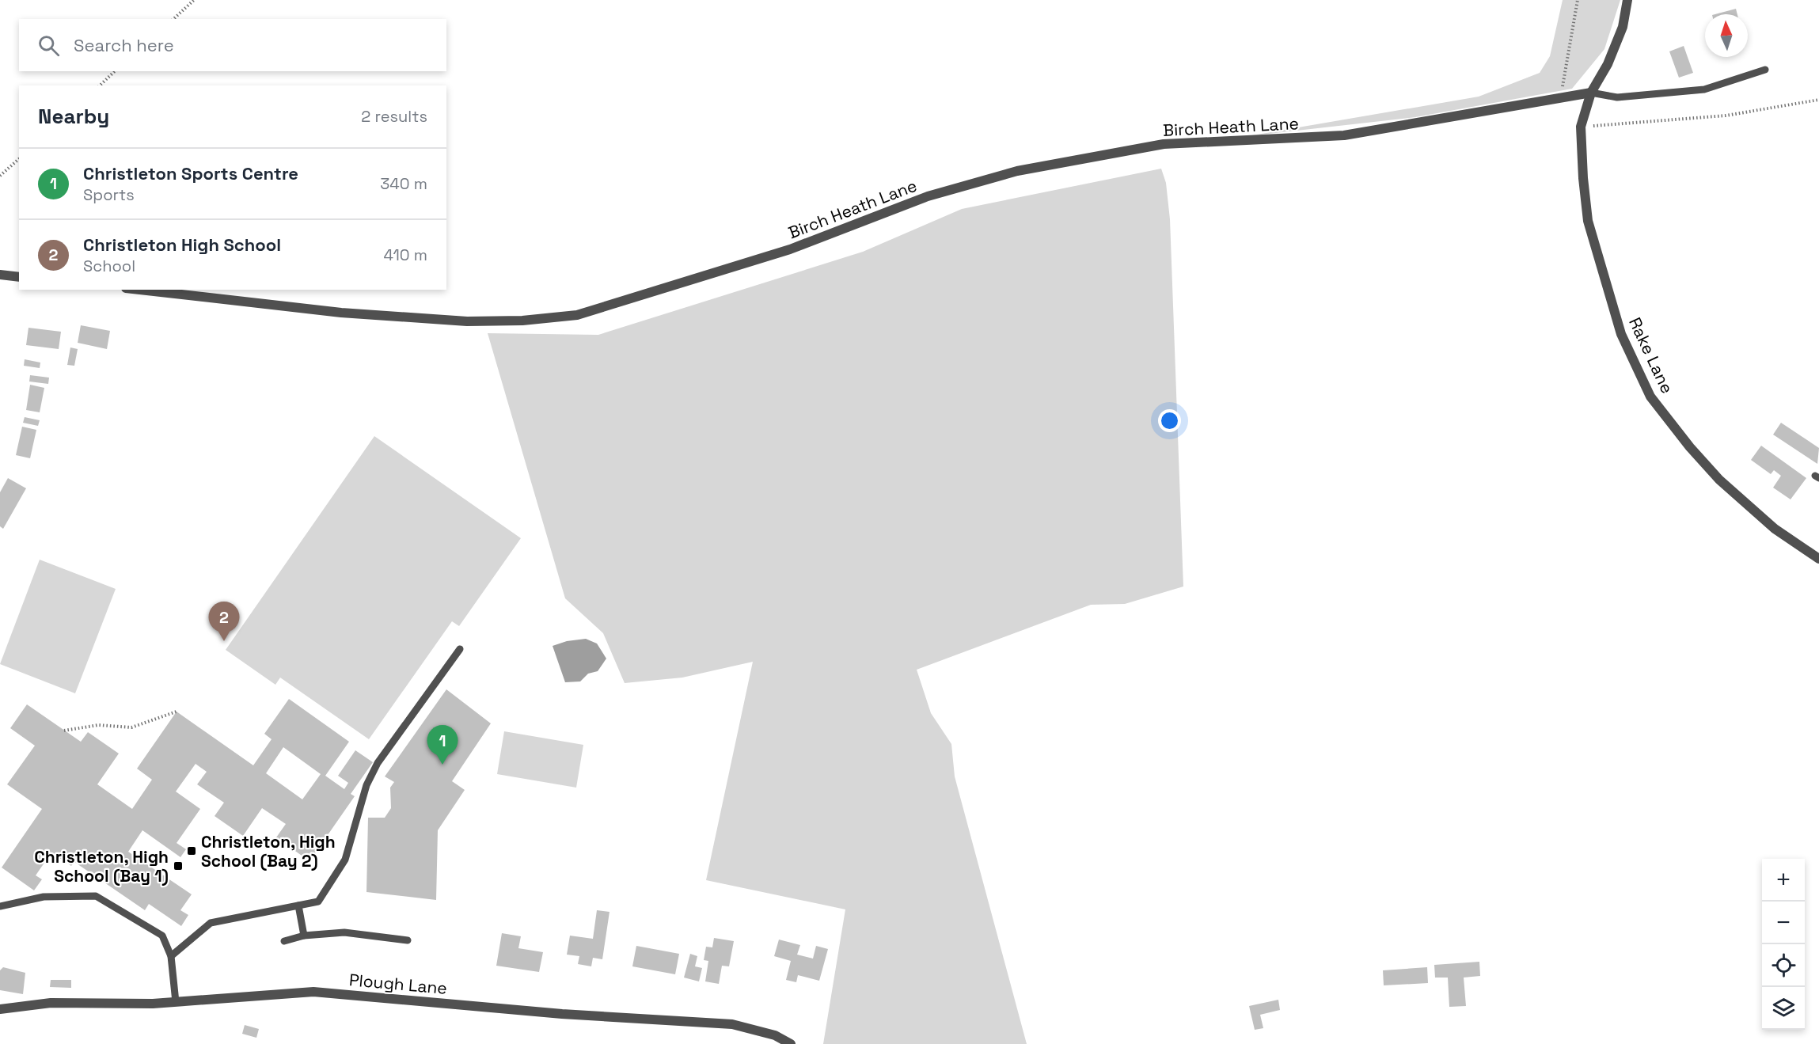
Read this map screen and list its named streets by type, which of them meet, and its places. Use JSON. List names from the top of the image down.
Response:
{
  "streets": {
    "street": ["Birch Heath Lane", "Rake Lane", "Plough Lane"]
  },
  "crossings": [
    ["Birch Heath Lane", "Rake Lane"]
  ],
  "places": {
    "transit": ["Christleton, High School (Bay 2)", "Christleton, High School (Bay 1)"]
  },
  "north": "top",
  "page": {
    "search": "Search here",
    "heading": ["Nearby", "2 results"],
    "list": [
      {
        "mark": "1",
        "name": "Christleton Sports Centre",
        "note": "Sports",
        "value": "340 m"
      },
      {
        "mark": "2",
        "name": "Christleton High School",
        "note": "School",
        "value": "410 m"
      }
    ],
    "pins": ["2", "1"],
    "map_buttons": ["+", "−"]
  }
}
